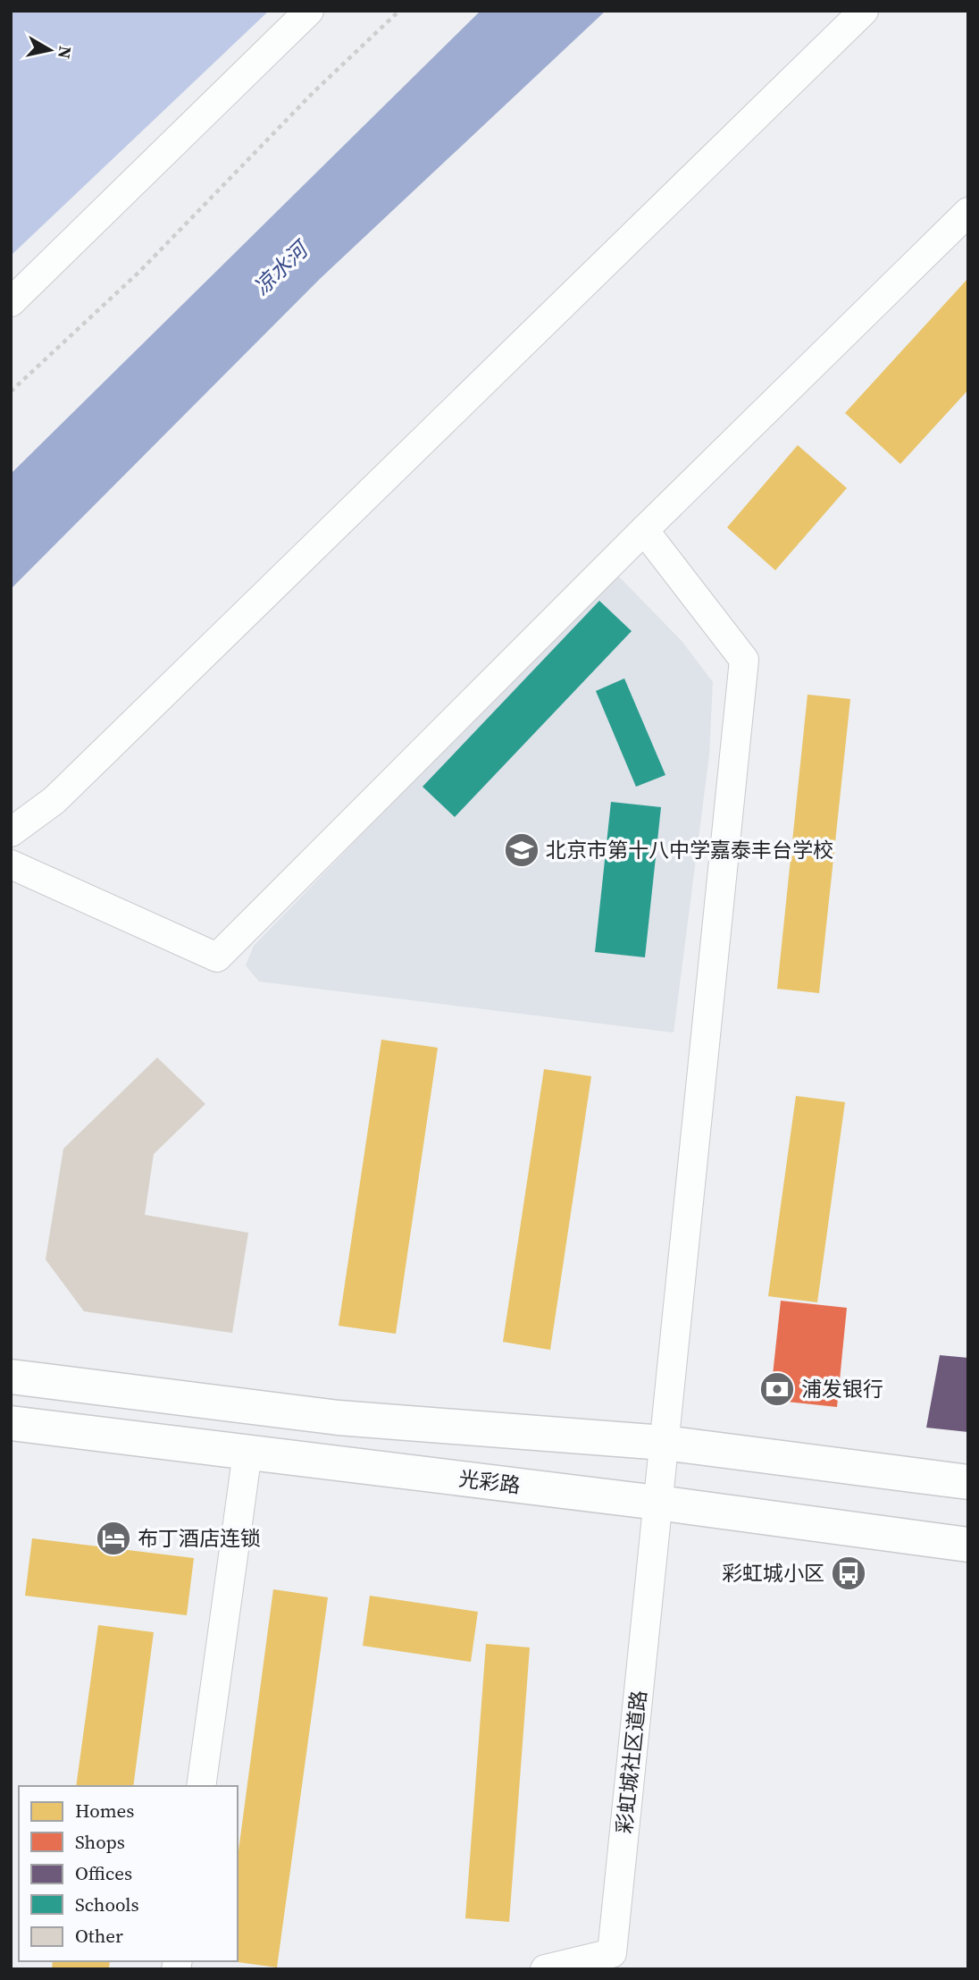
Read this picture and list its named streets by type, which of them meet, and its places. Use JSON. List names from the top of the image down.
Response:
{
  "streets": {
    "main road": ["光彩路"],
    "street": ["彩虹城社区道路"]
  },
  "crossings": [
    ["光彩路", "彩虹城社区道路"]
  ],
  "water": ["凉水河"],
  "places": {
    "school or university": ["北京市第十八中学嘉泰丰台学校"],
    "bank": ["浦发银行"],
    "hotel": ["布丁酒店连锁"],
    "bus stop": ["彩虹城小区"]
  },
  "legend": [
    "Homes",
    "Shops",
    "Offices",
    "Schools",
    "Other"
  ],
  "north": "right"
}
